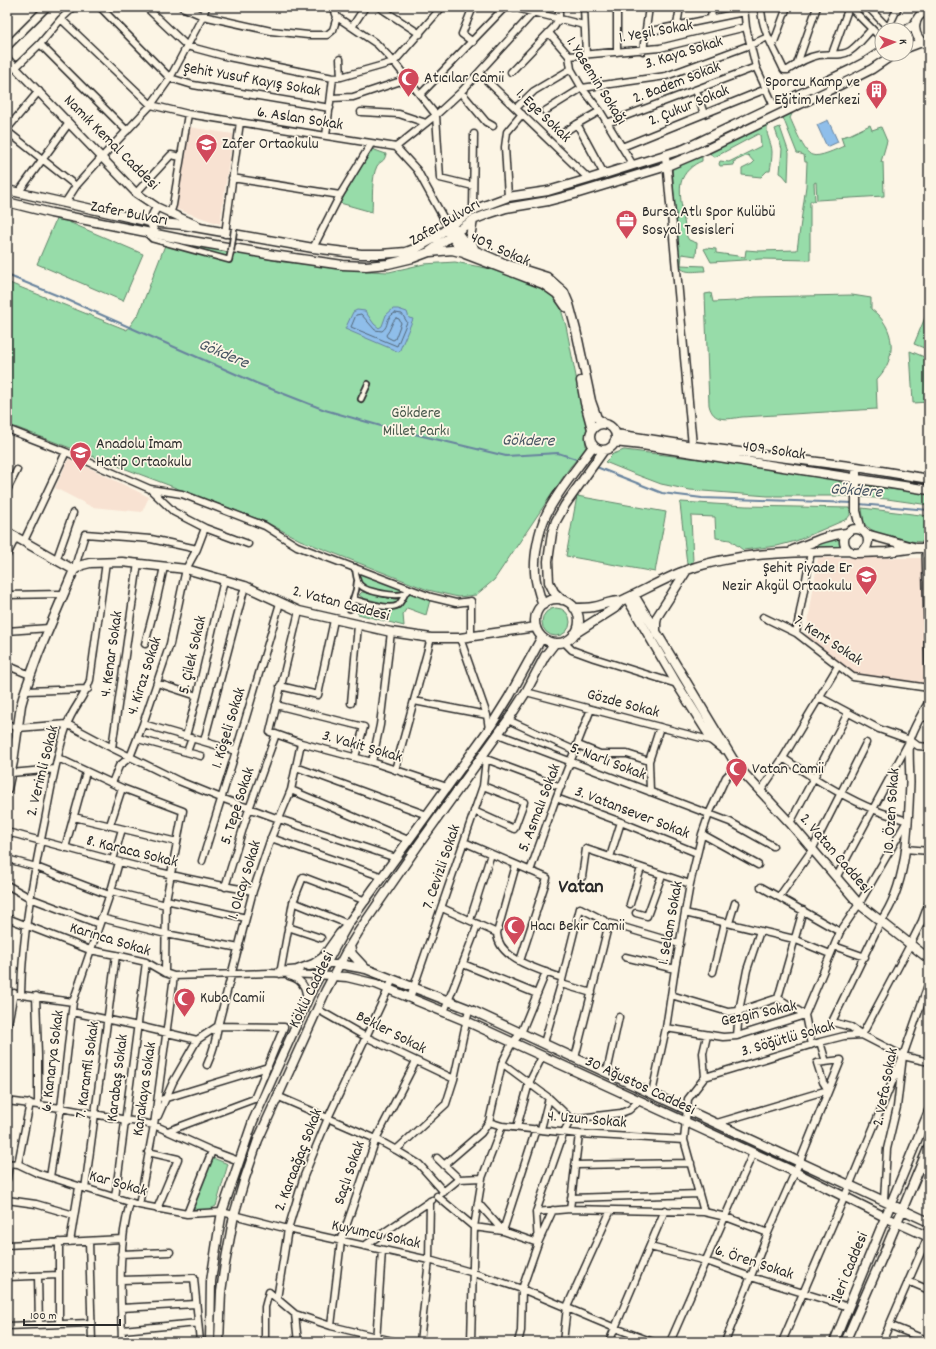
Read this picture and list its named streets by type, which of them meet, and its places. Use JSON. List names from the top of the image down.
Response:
{
  "streets": {
    "main road": [
      "Zafer Bulvarı",
      "409. Sokak",
      "2. Vatan Caddesi",
      "Köklü Caddesi",
      "30 Ağustos Caddesi",
      "İleri Caddesi"
    ],
    "street": [
      "1. Yeşil Sokak",
      "3. Kaya Sokak",
      "Şehit Yusuf Kayış Sokak",
      "1. Yasemin Sokağı",
      "2. Badem Sokak",
      "2. Çukur Sokak",
      "1. Ege Sokak",
      "6. Aslan Sokak",
      "Namık Kemal Caddesi",
      "7. Kent Sokak",
      "4. Kenar Sokak",
      "5. Çilek Sokak",
      "4. Kiraz Sokak",
      "Gözde Sokak",
      "1. Köşeli Sokak",
      "3. Vakit Sokak",
      "5. Narlı Sokak",
      "2. Verimli Sokak",
      "5. Tepe Sokak",
      "5. Asmalı Sokak",
      "10. Özen Sokak",
      "3. Vatansever Sokak",
      "8. Karaca Sokak",
      "7. Cevizli Sokak",
      "1. Olcay Sokak",
      "1. Selam Sokak",
      "Karınca Sokak",
      "Gezgin Sokak",
      "Bekler Sokak",
      "3. Söğütlü Sokak",
      "6. Kanarya Sokak",
      "7. Karanfil Sokak",
      "Karabaş Sokak",
      "2. Vefa Sokak",
      "Karakaya Sokak",
      "4. Uzun Sokak",
      "2. Karaağaç Sokak",
      "Saçlı Sokak",
      "Kar Sokak",
      "Kuyumcu Sokak",
      "6. Ören Sokak"
    ]
  },
  "crossings": [
    ["1. Yeşil Sokak", "1. Yasemin Sokağı"],
    ["3. Kaya Sokak", "1. Yasemin Sokağı"],
    ["1. Yasemin Sokağı", "2. Badem Sokak"],
    ["1. Yasemin Sokağı", "2. Çukur Sokak"],
    ["1. Yasemin Sokağı", "Zafer Bulvarı"],
    ["1. Ege Sokak", "Zafer Bulvarı"],
    ["Namık Kemal Caddesi", "Zafer Bulvarı"],
    ["Zafer Bulvarı", "409. Sokak"],
    ["2. Vatan Caddesi", "4. Kenar Sokak"],
    ["2. Vatan Caddesi", "5. Çilek Sokak"],
    ["2. Vatan Caddesi", "4. Kiraz Sokak"],
    ["2. Vatan Caddesi", "Gözde Sokak"],
    ["2. Vatan Caddesi", "1. Köşeli Sokak"],
    ["2. Vatan Caddesi", "5. Tepe Sokak"],
    ["2. Vatan Caddesi", "10. Özen Sokak"],
    ["2. Vatan Caddesi", "1. Selam Sokak"],
    ["2. Vatan Caddesi", "Köklü Caddesi"],
    ["Gözde Sokak", "5. Asmalı Sokak"],
    ["Gözde Sokak", "Köklü Caddesi"],
    ["3. Vakit Sokak", "5. Tepe Sokak"],
    ["3. Vakit Sokak", "1. Olcay Sokak"],
    ["3. Vakit Sokak", "Köklü Caddesi"],
    ["5. Narlı Sokak", "5. Asmalı Sokak"],
    ["5. Narlı Sokak", "1. Selam Sokak"],
    ["5. Narlı Sokak", "Köklü Caddesi"],
    ["2. Verimli Sokak", "8. Karaca Sokak"],
    ["2. Verimli Sokak", "Karınca Sokak"],
    ["5. Tepe Sokak", "8. Karaca Sokak"],
    ["5. Asmalı Sokak", "3. Vatansever Sokak"],
    ["3. Vatansever Sokak", "1. Selam Sokak"],
    ["8. Karaca Sokak", "1. Olcay Sokak"],
    ["8. Karaca Sokak", "6. Kanarya Sokak"],
    ["7. Cevizli Sokak", "Köklü Caddesi"],
    ["7. Cevizli Sokak", "30 Ağustos Caddesi"],
    ["1. Olcay Sokak", "Karınca Sokak"],
    ["1. Selam Sokak", "Gezgin Sokak"],
    ["1. Selam Sokak", "30 Ağustos Caddesi"],
    ["Karınca Sokak", "6. Kanarya Sokak"],
    ["Karınca Sokak", "7. Karanfil Sokak"],
    ["Karınca Sokak", "Karabaş Sokak"],
    ["Karınca Sokak", "Karakaya Sokak"],
    ["Köklü Caddesi", "Bekler Sokak"],
    ["Köklü Caddesi", "30 Ağustos Caddesi"],
    ["Köklü Caddesi", "Kar Sokak"],
    ["Köklü Caddesi", "Kuyumcu Sokak"],
    ["Gezgin Sokak", "3. Söğütlü Sokak"],
    ["Bekler Sokak", "2. Karaağaç Sokak"],
    ["Bekler Sokak", "Saçlı Sokak"],
    ["6. Kanarya Sokak", "Kar Sokak"],
    ["7. Karanfil Sokak", "Kar Sokak"],
    ["Karabaş Sokak", "Kar Sokak"],
    ["30 Ağustos Caddesi", "2. Vefa Sokak"],
    ["30 Ağustos Caddesi", "2. Karaağaç Sokak"],
    ["30 Ağustos Caddesi", "İleri Caddesi"],
    ["2. Vefa Sokak", "İleri Caddesi"],
    ["Karakaya Sokak", "Kar Sokak"],
    ["2. Karaağaç Sokak", "Kuyumcu Sokak"],
    ["Saçlı Sokak", "Kuyumcu Sokak"],
    ["Kar Sokak", "Kuyumcu Sokak"],
    ["6. Ören Sokak", "İleri Caddesi"]
  ],
  "districts": ["Vatan"],
  "water": ["Gökdere"],
  "parks": ["Gökdere Millet Parkı"],
  "places": {
    "mosque": [
      "Atıcılar Camii",
      "Vatan Camii",
      "Hacı Bekir Camii",
      "Kuba Camii"
    ],
    "building": ["Sporcu Kamp ve Eğitim Merkezi"],
    "school or university": ["Zafer Ortaokulu", "Anadolu İmam Hatip Ortaokulu", "Şehit Piyade Er Nezir Akgül Ortaokulu"],
    "office": ["Bursa Atlı Spor Kulübü Sosyal Tesisleri"]
  },
  "scale_bar": "100 m",
  "north": "right"
}
